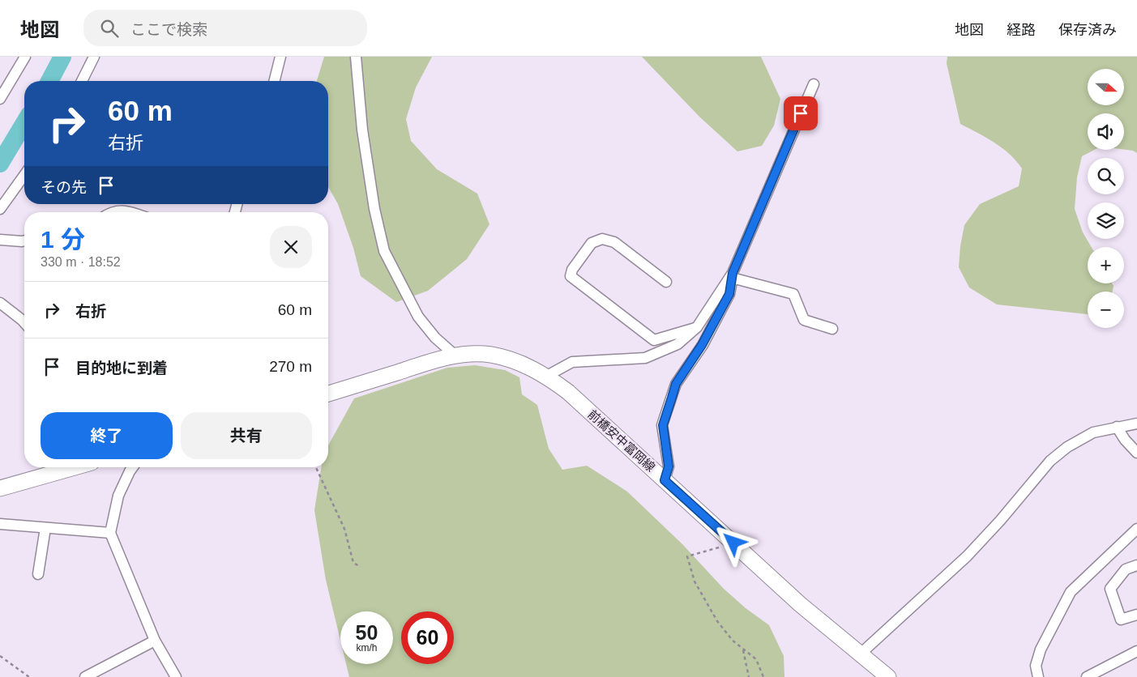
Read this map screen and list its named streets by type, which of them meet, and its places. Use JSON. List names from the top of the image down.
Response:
{
  "streets": {
    "main road": ["前橋安中富岡線"]
  },
  "north": "right",
  "page": {
    "header": "地図",
    "search": "ここで検索",
    "nav": ["地図", "経路", "保存済み"],
    "map_buttons": ["+", "−"],
    "turn": ["60 m", "右折"],
    "then": "その先",
    "heading": ["1 分", "330 m · 18:52"],
    "list": [
      {
        "name": "右折",
        "value": "60 m"
      },
      {
        "name": "目的地に到着",
        "value": "270 m"
      }
    ],
    "buttons": ["終了", "共有"],
    "speed": "50 km/h",
    "limit": "60"
  }
}
